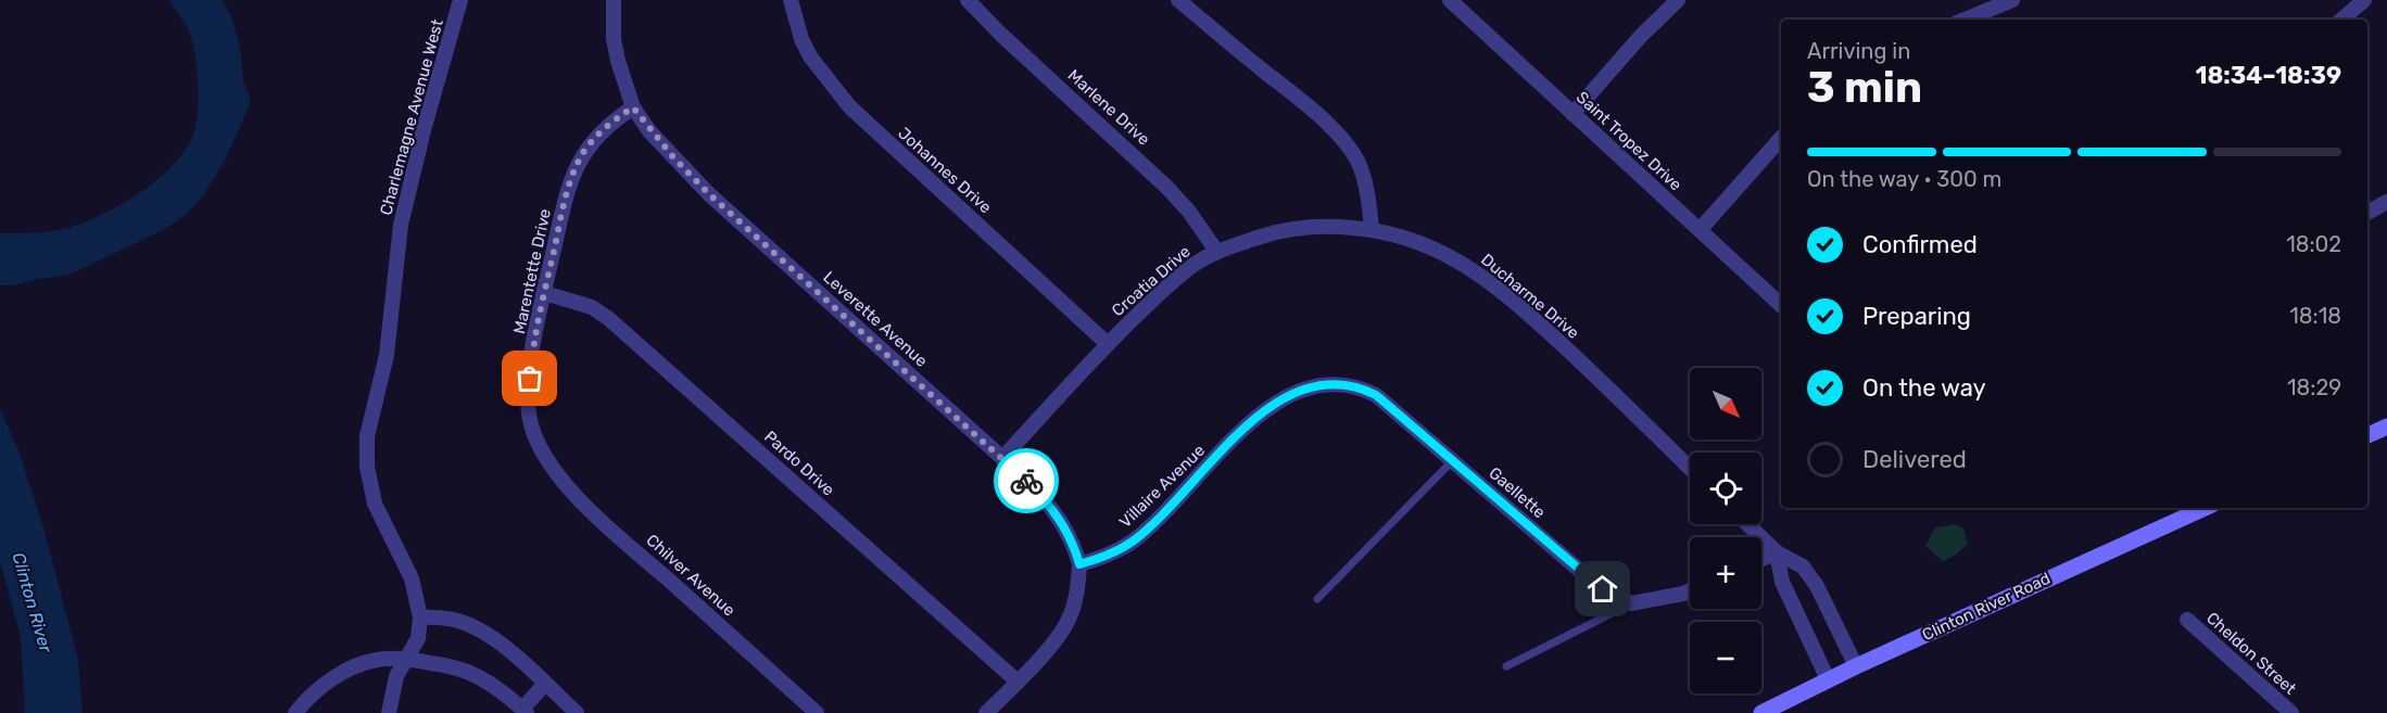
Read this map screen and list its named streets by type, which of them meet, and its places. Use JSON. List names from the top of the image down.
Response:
{
  "streets": {
    "street": [
      "Marlene Drive",
      "Charlemagne Avenue West",
      "Saint Tropez Drive",
      "Johannes Drive",
      "Marentette Drive",
      "Croatia Drive",
      "Ducharme Drive",
      "Leverette Avenue",
      "Pardo Drive",
      "Villaire Avenue",
      "Gaellette",
      "Chilver Avenue",
      "Clinton River Road",
      "Cheldon Street"
    ]
  },
  "crossings": [
    ["Marlene Drive", "Croatia Drive"],
    ["Johannes Drive", "Croatia Drive"],
    ["Marentette Drive", "Leverette Avenue"],
    ["Marentette Drive", "Pardo Drive"],
    ["Marentette Drive", "Chilver Avenue"],
    ["Croatia Drive", "Ducharme Drive"],
    ["Croatia Drive", "Leverette Avenue"],
    ["Leverette Avenue", "Villaire Avenue"],
    ["Villaire Avenue", "Gaellette"]
  ],
  "water": ["Clinton River"],
  "north": "bottom right",
  "page": {
    "heading": ["3 min", "Arriving in", "18:34–18:39"],
    "bar": "On the way · 300 m",
    "list": [
      ["Confirmed", "18:02"],
      ["Preparing", "18:18"],
      ["On the way", "18:29"],
      "Delivered"
    ],
    "map_buttons": ["+", "−"]
  }
}
